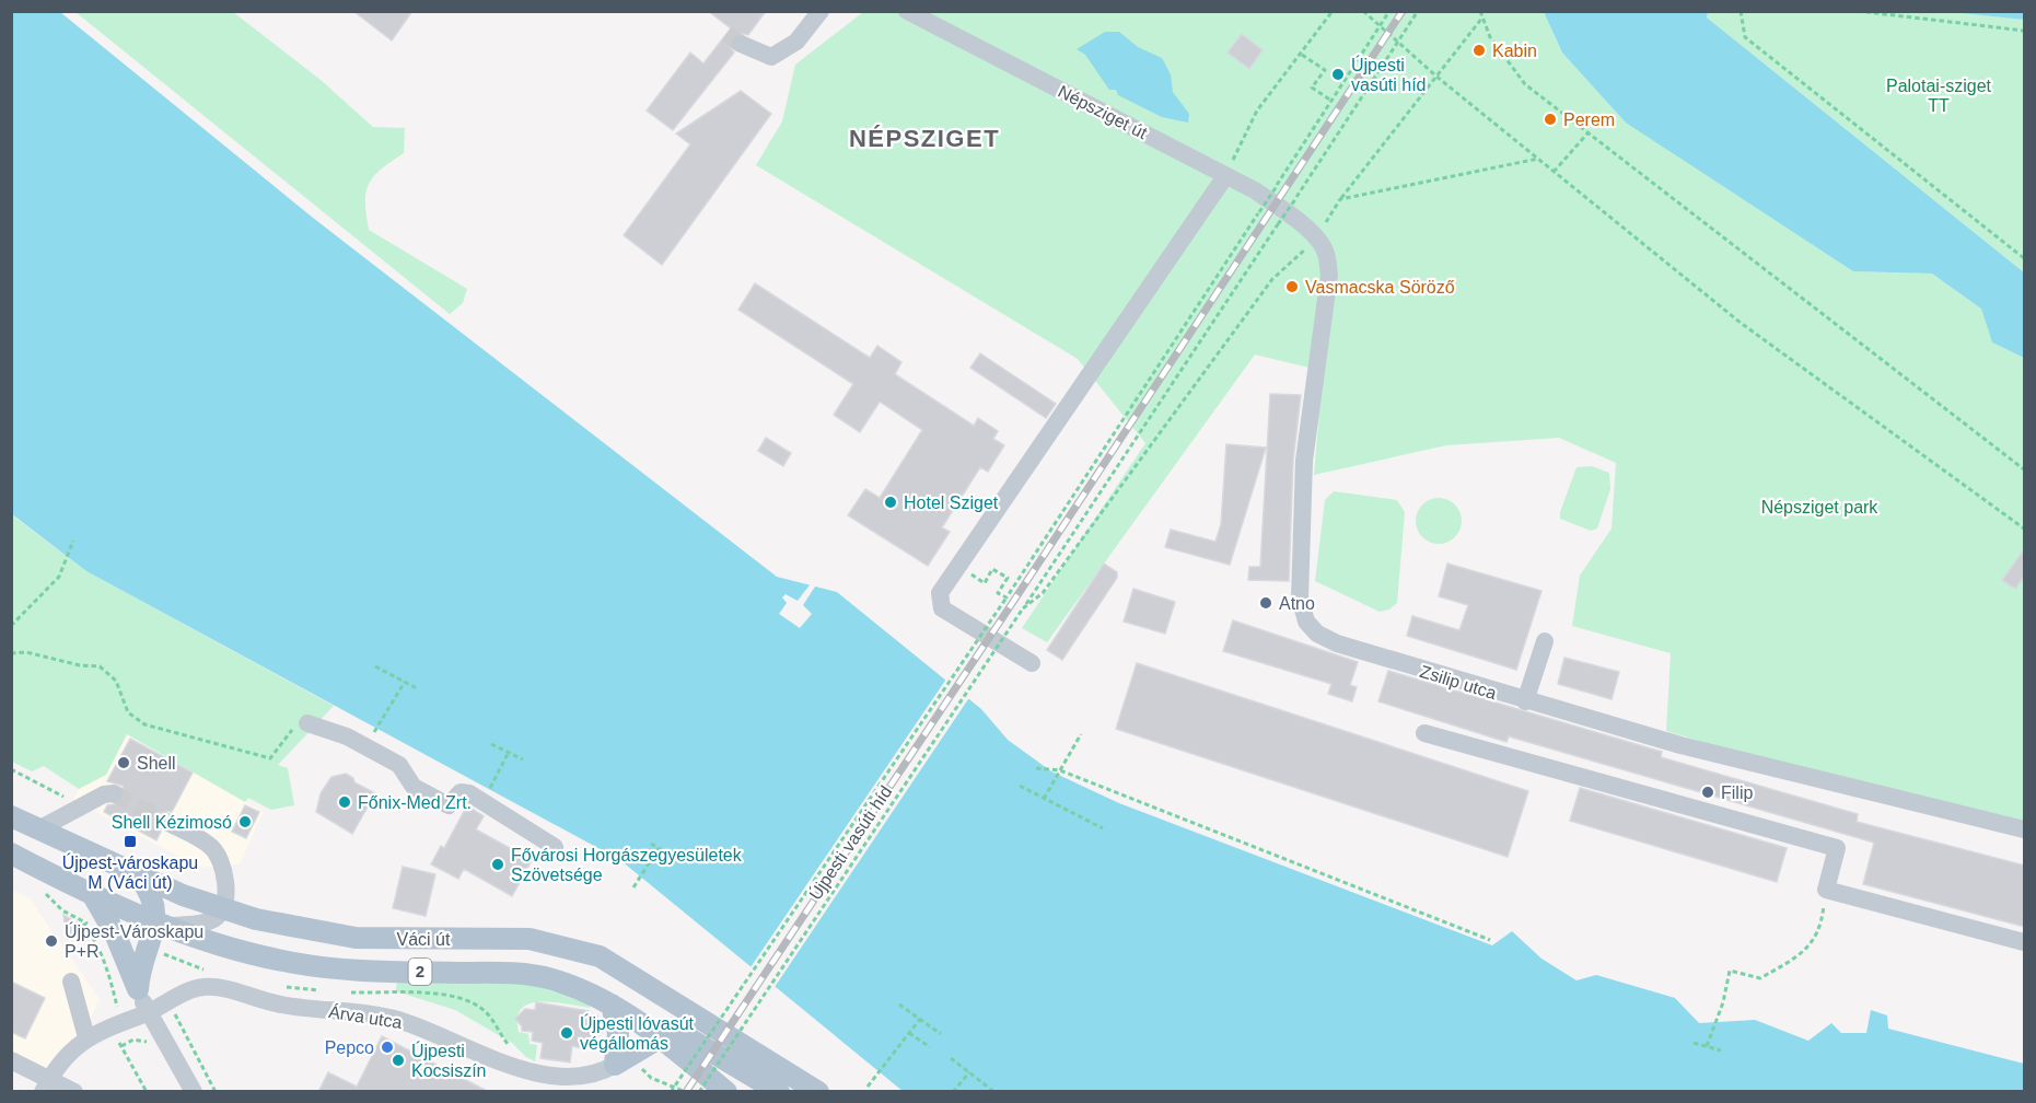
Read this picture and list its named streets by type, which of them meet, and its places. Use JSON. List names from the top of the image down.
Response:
{
  "streets": {
    "main road": ["Váci út", "2"],
    "street": ["Népsziget út", "Zsilip utca", "Árva utca"],
    "path": ["Újpesti vasúti híd"]
  },
  "crossings": [
    ["Népsziget út", "Zsilip utca"]
  ],
  "districts": ["NÉPSZIGET"],
  "parks": ["Palotai-sziget TT", "Népsziget park"],
  "places": {
    "other": [
      "Kabin",
      "Újpesti vasúti híd",
      "Perem",
      "Vasmacska Söröző",
      "Hotel Sziget",
      "Atno",
      "Shell",
      "Filip",
      "Főnix-Med Zrt.",
      "Shell Kézimosó",
      "Fővárosi Horgászegyesületek Szövetsége",
      "Újpest-Városkapu P+R",
      "Újpesti lóvasút végállomás",
      "Pepco",
      "Újpesti Kocsiszín"
    ],
    "transit": ["Újpest-városkapu M (Váci út)"]
  }
}
